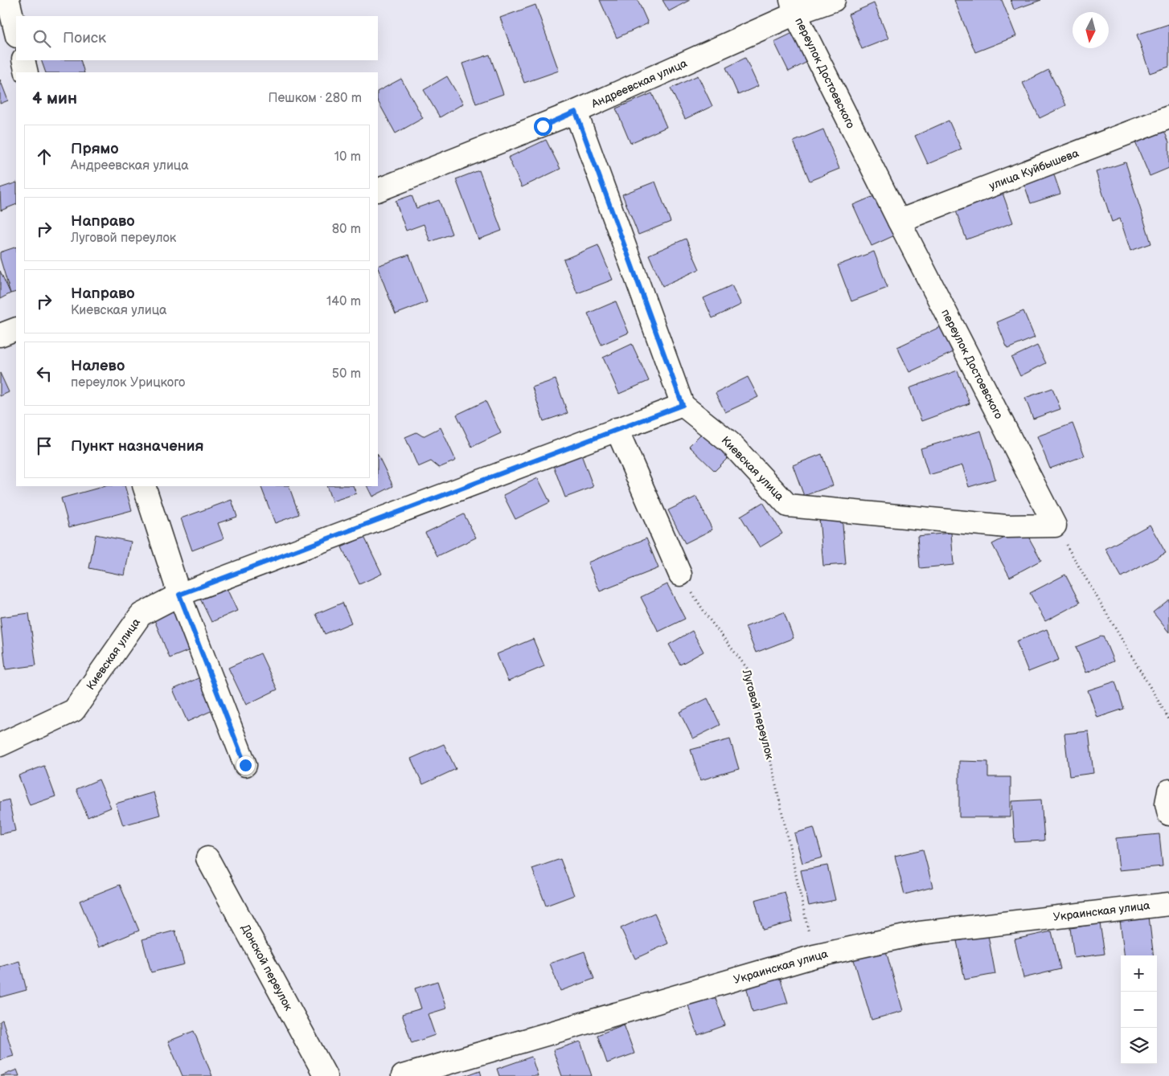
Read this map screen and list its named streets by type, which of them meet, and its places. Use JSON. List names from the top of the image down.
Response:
{
  "streets": {
    "street": [
      "переулок Достоевского",
      "Андреевская улица",
      "улица Куйбышева",
      "Киевская улица",
      "Украинская улица",
      "Донской переулок"
    ],
    "path": ["Луговой переулок"]
  },
  "crossings": [
    ["переулок Достоевского", "Андреевская улица"],
    ["переулок Достоевского", "улица Куйбышева"],
    ["переулок Достоевского", "Киевская улица"],
    ["Луговой переулок", "Украинская улица"]
  ],
  "north": "bottom",
  "page": {
    "search": "Поиск",
    "heading": ["4 мин", "Пешком · 280 m"],
    "list": [
      ["Прямо", "Андреевская улица", "10 m"],
      ["Направо", "Луговой переулок", "80 m"],
      ["Направо", "Киевская улица", "140 m"],
      ["Налево", "переулок Урицкого", "50 m"],
      "Пункт назначения"
    ],
    "map_buttons": ["+", "−"]
  }
}
